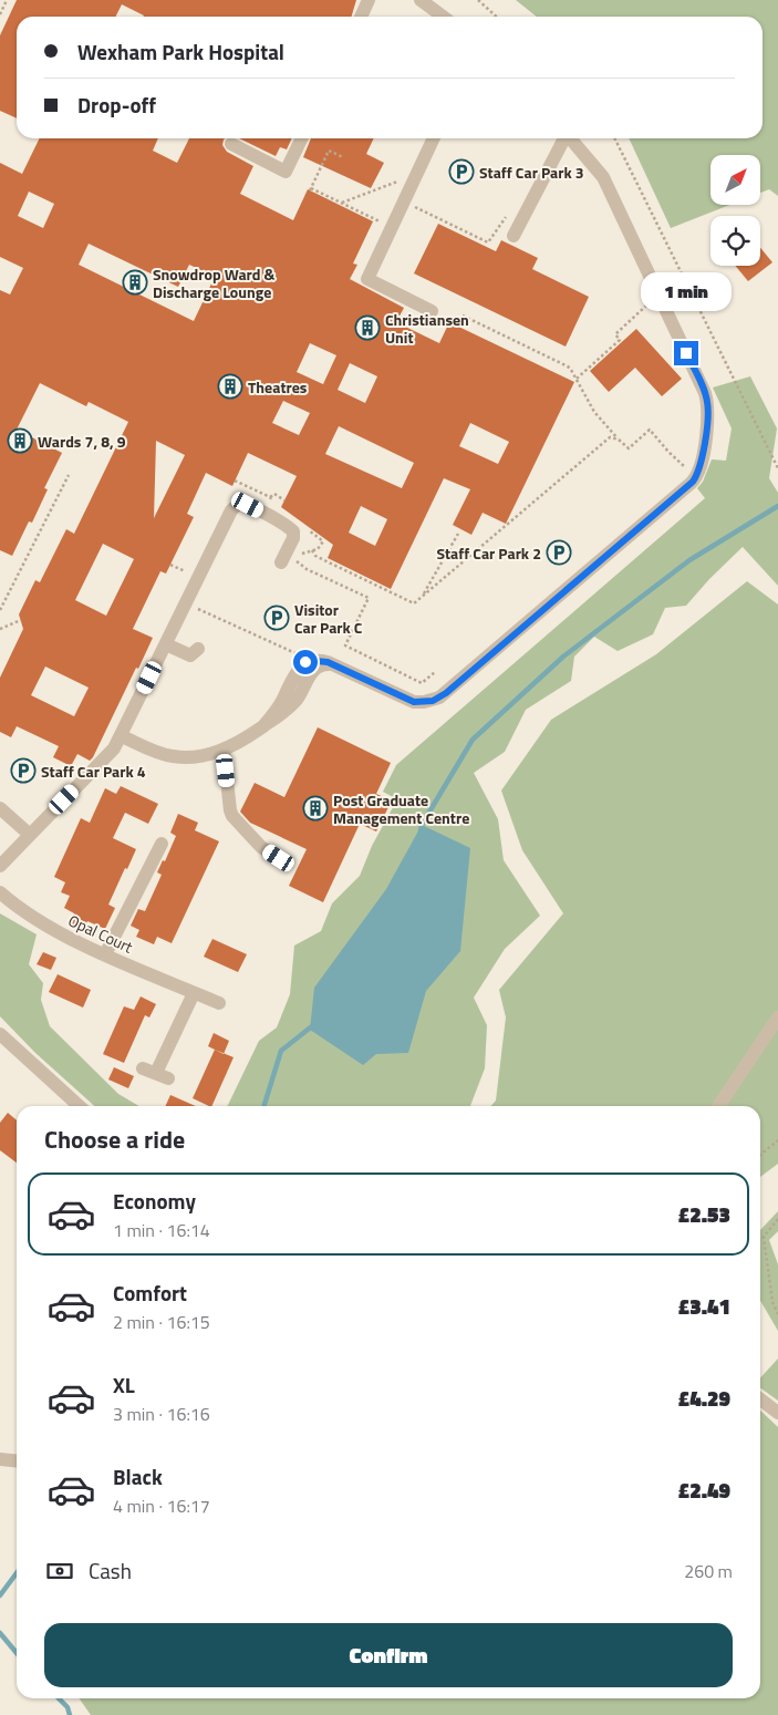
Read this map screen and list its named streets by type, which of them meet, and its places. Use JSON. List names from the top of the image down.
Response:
{
  "streets": {
    "street": ["Opal Court"]
  },
  "places": {
    "parking": [
      "Staff Car Park 3",
      "Staff Car Park 2",
      "Visitor Car Park C",
      "Staff Car Park 4"
    ],
    "building": [
      "Snowdrop Ward & Discharge Lounge",
      "Christiansen Unit",
      "Theatres",
      "Wards 7, 8, 9",
      "Post Graduate Management Centre"
    ]
  },
  "north": "top right",
  "page": {
    "banner": ["Wexham Park Hospital", "Drop-off"],
    "bubble": "1 min",
    "heading": "Choose a ride",
    "list": [
      {
        "name": "Economy",
        "note": "1 min · 16:14",
        "value": "£2.53"
      },
      {
        "name": "Comfort",
        "note": "2 min · 16:15",
        "value": "£3.41"
      },
      {
        "name": "XL",
        "note": "3 min · 16:16",
        "value": "£4.29"
      },
      {
        "name": "Black",
        "note": "4 min · 16:17",
        "value": "£2.49"
      }
    ],
    "pay": ["Cash", "260 m"],
    "buttons": "Confirm"
  }
}
